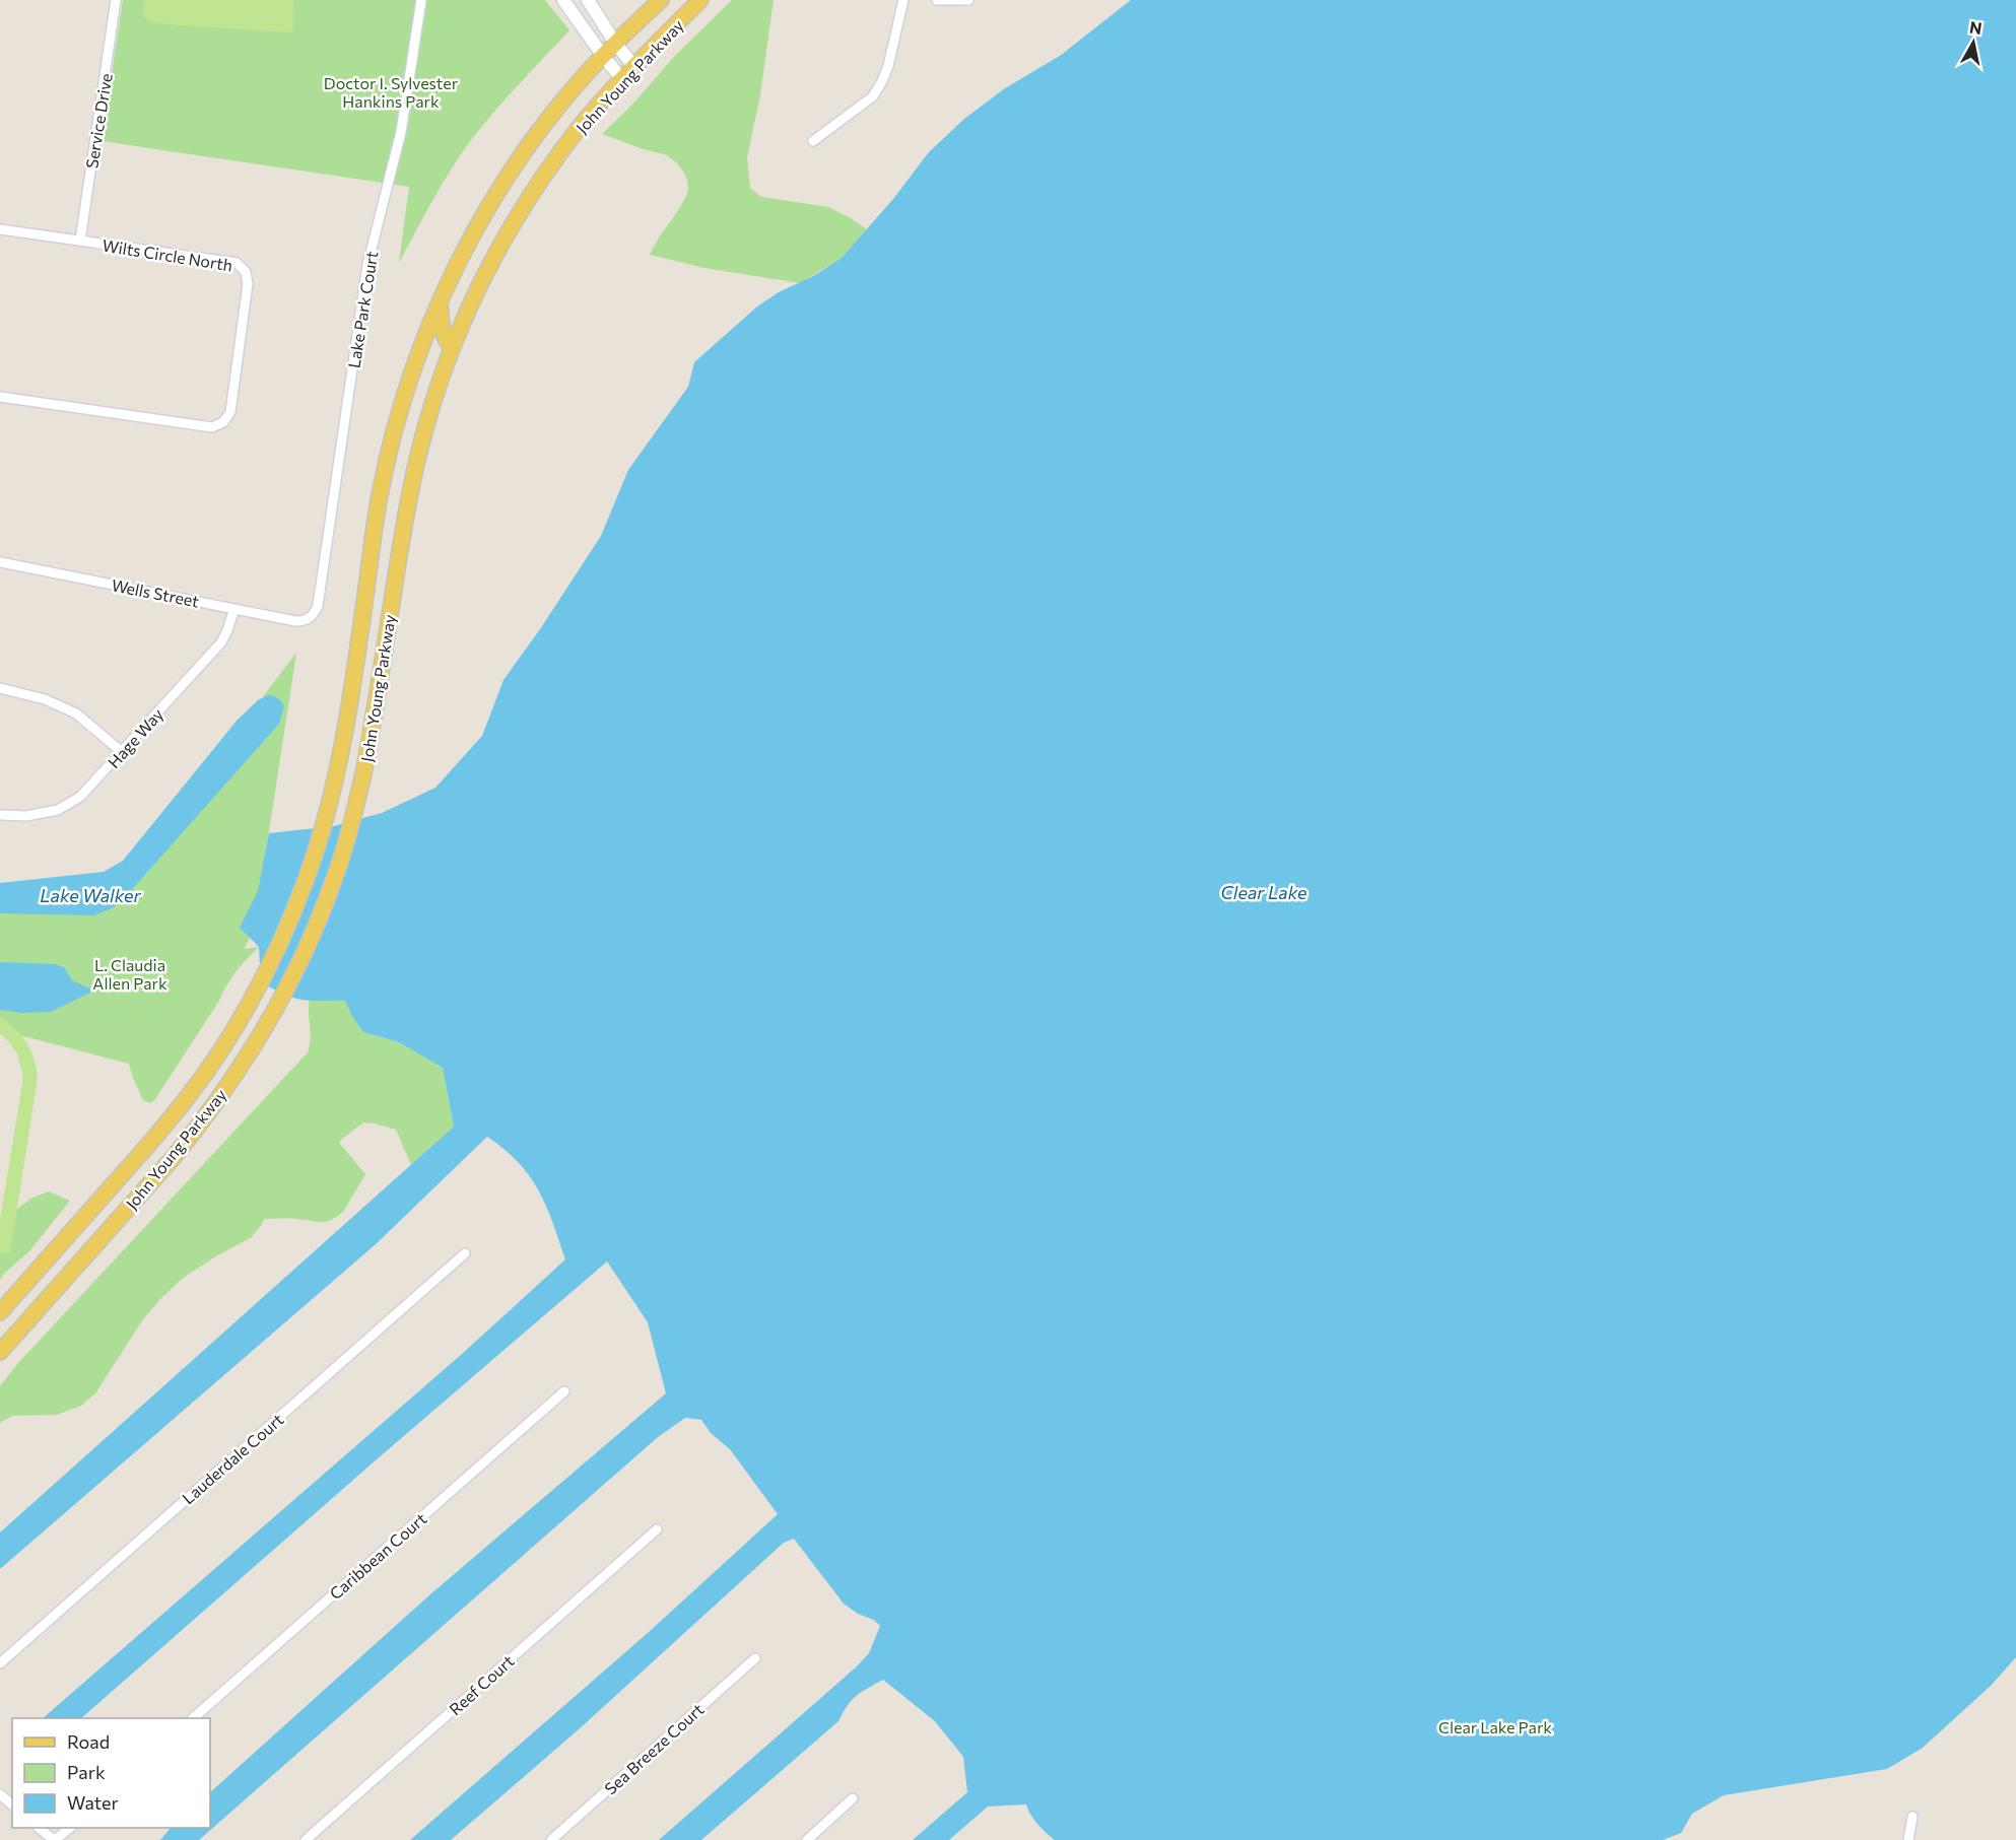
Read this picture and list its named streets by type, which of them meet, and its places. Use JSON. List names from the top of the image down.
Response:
{
  "streets": {
    "main road": ["John Young Parkway"],
    "street": [
      "Service Drive",
      "Wilts Circle North",
      "Lake Park Court",
      "Wells Street",
      "Hage Way",
      "Lauderdale Court",
      "Caribbean Court",
      "Reef Court",
      "Sea Breeze Court"
    ]
  },
  "crossings": [
    ["Service Drive", "Wilts Circle North"],
    ["Lake Park Court", "Wells Street"],
    ["Wells Street", "Hage Way"]
  ],
  "water": ["Clear Lake", "Lake Walker"],
  "parks": ["Doctor I. Sylvester Hankins Park", "L. Claudia Allen Park", "Clear Lake Park"],
  "legend": ["Road", "Park", "Water"],
  "north": "top"
}
